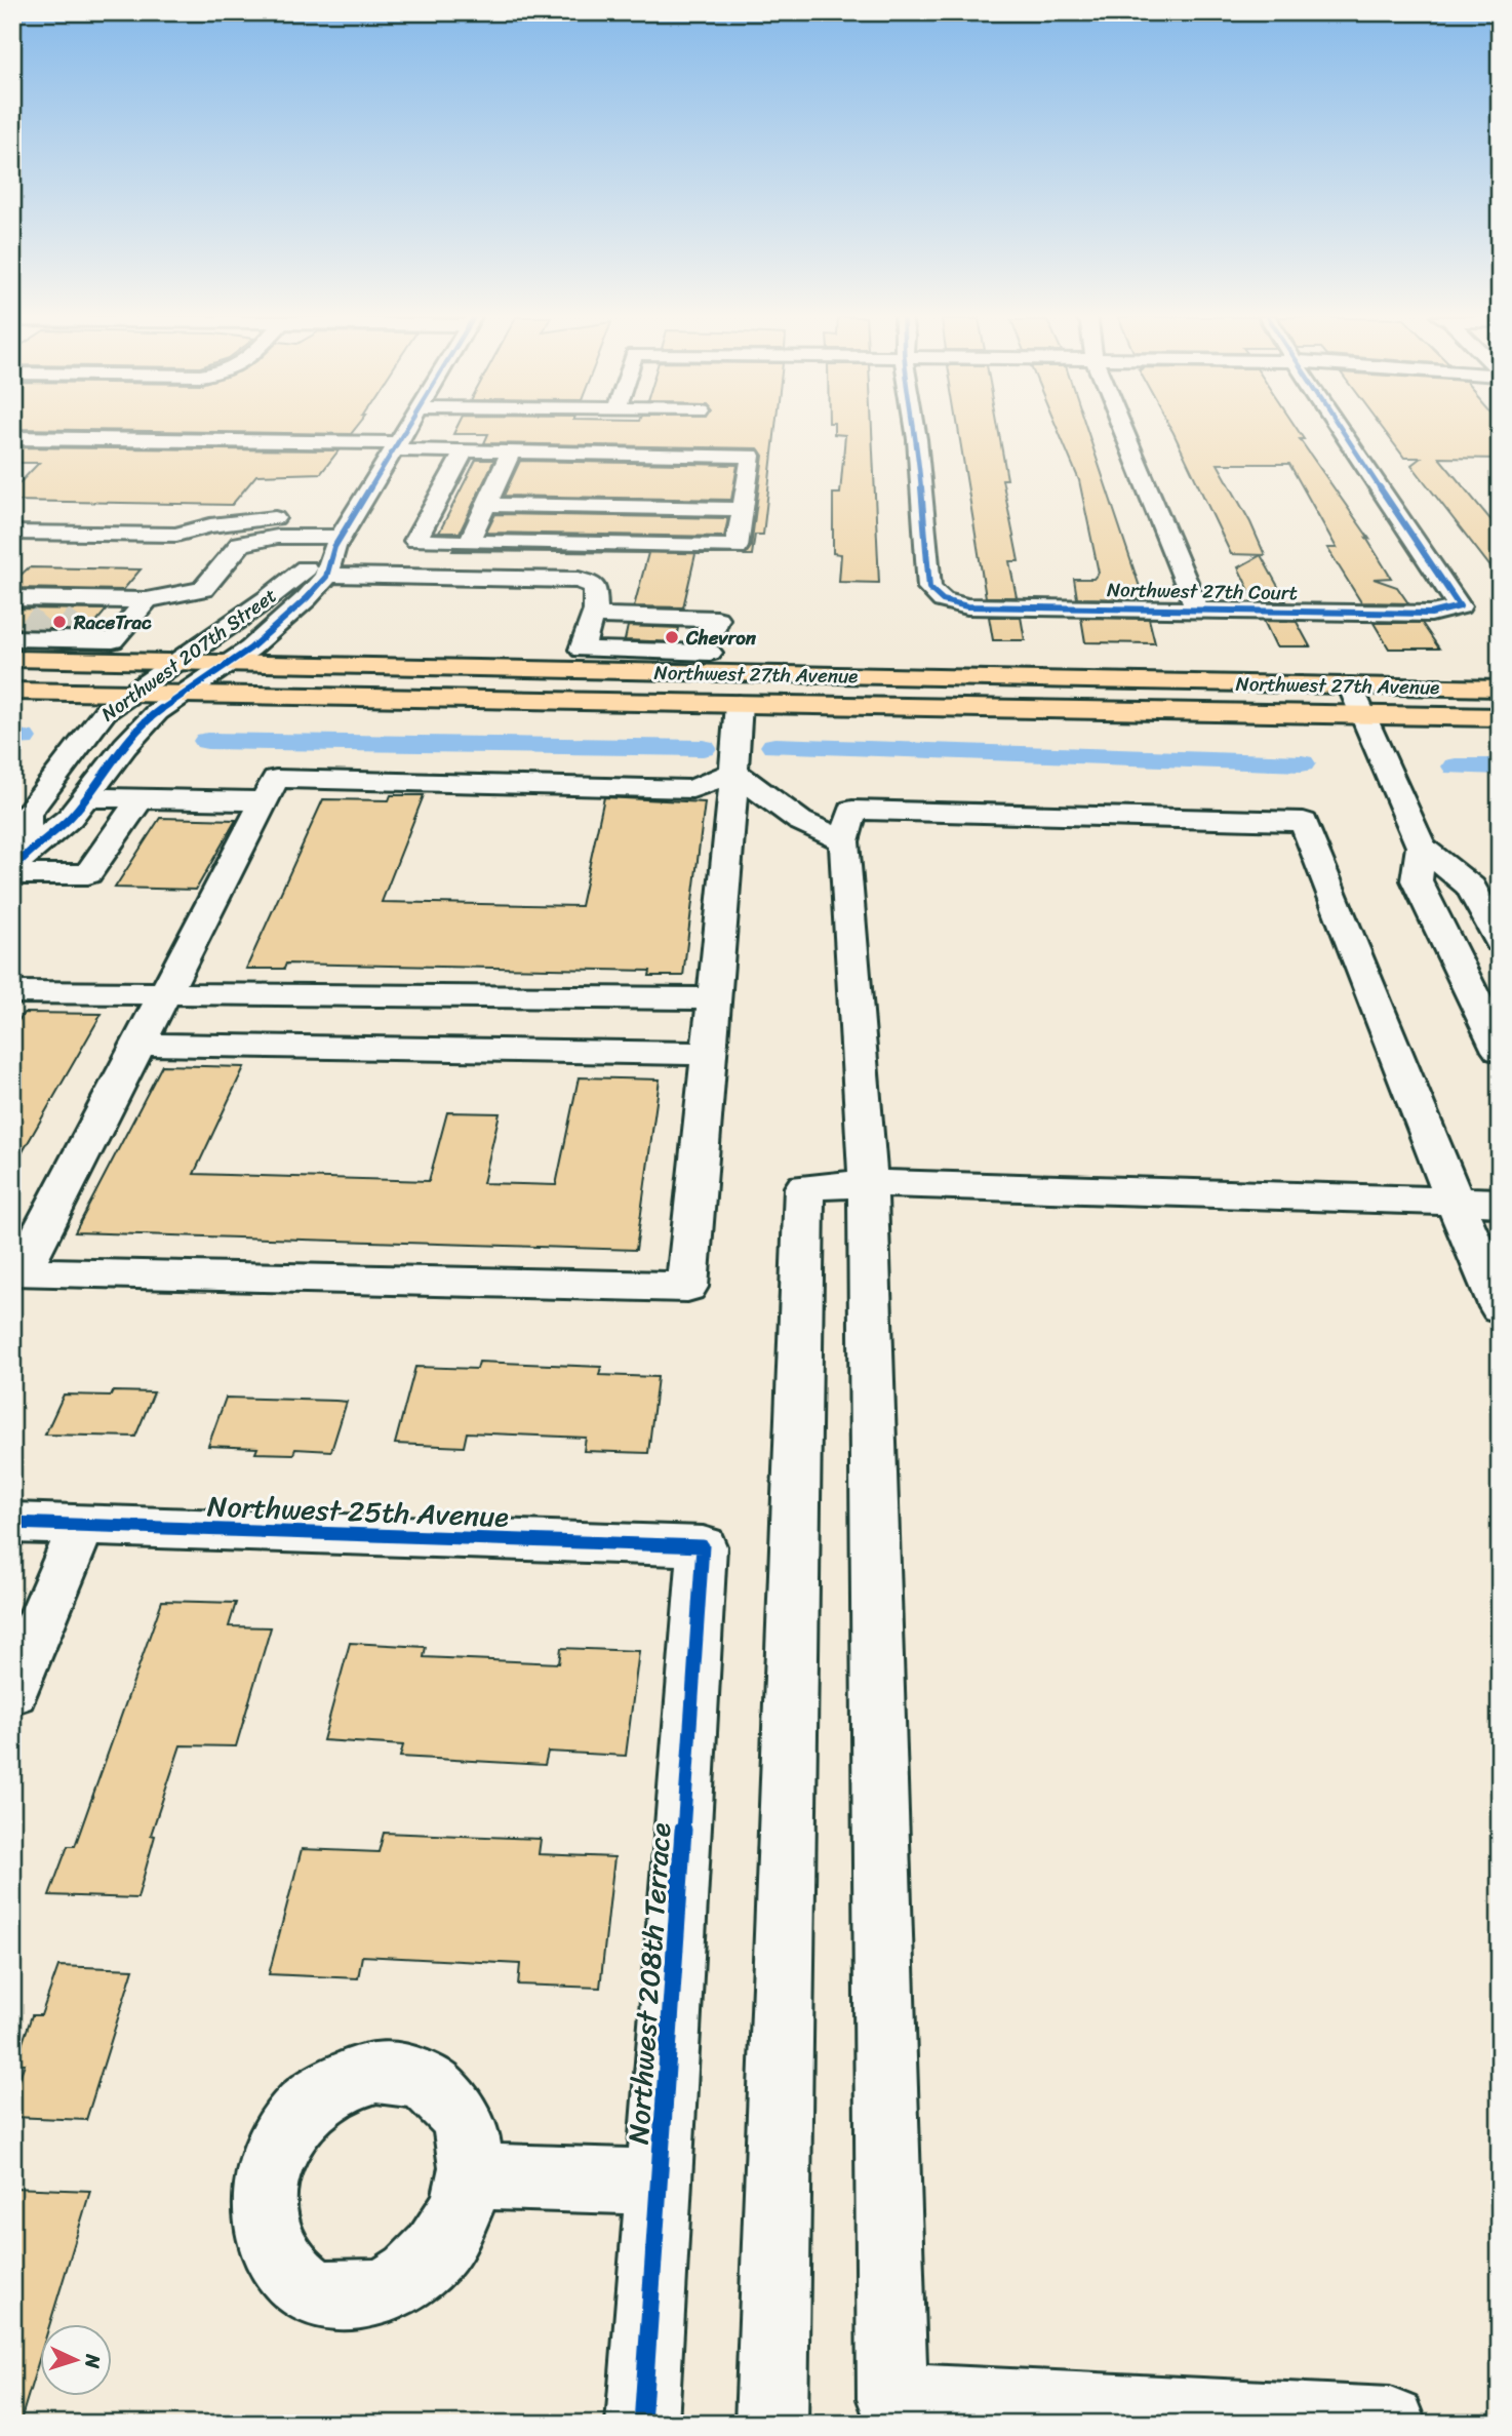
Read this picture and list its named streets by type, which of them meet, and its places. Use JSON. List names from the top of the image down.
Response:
{
  "streets": {
    "main road": ["Northwest 27th Avenue"],
    "street": [
      "Northwest 27th Court",
      "Northwest 207th Street",
      "Northwest 25th Avenue",
      "Northwest 208th Terrace"
    ]
  },
  "crossings": [
    ["Northwest 207th Street", "Northwest 27th Avenue"],
    ["Northwest 25th Avenue", "Northwest 208th Terrace"]
  ],
  "places": ["RaceTrac", "Chevron"],
  "north": "right"
}
